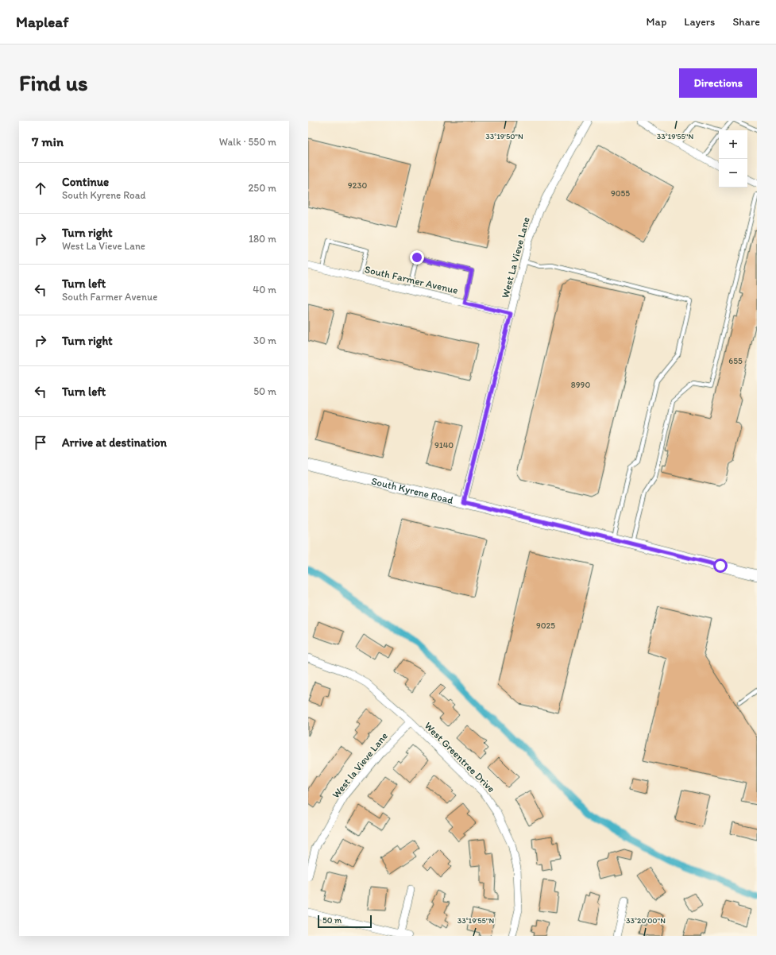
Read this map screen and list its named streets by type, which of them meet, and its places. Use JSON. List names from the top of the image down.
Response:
{
  "streets": {
    "main road": ["South Kyrene Road"],
    "street": [
      "West La Vieve Lane",
      "South Farmer Avenue",
      "West Greentree Drive",
      "West la Vieve Lane"
    ]
  },
  "crossings": [
    ["West La Vieve Lane", "South Farmer Avenue"],
    ["West La Vieve Lane", "South Kyrene Road"],
    ["West Greentree Drive", "West la Vieve Lane"]
  ],
  "house_numbers": [
    "9230",
    "9055",
    "655",
    "8990",
    "9140",
    "9025"
  ],
  "scale_bar": "50 m",
  "page": {
    "header": "Mapleaf",
    "nav": ["Map", "Layers", "Share"],
    "buttons": "Directions",
    "title": "Find us",
    "heading": ["7 min", "Walk · 550 m"],
    "map_buttons": ["+", "−"],
    "list": [
      ["Continue", "South Kyrene Road", "250 m"],
      ["Turn right", "West La Vieve Lane", "180 m"],
      ["Turn left", "South Farmer Avenue", "40 m"],
      ["Turn right", "30 m"],
      ["Turn left", "50 m"],
      "Arrive at destination"
    ],
    "scale": "50 m"
  },
  "coordinates": ["33°19'55\"N", "33°19'50\"N", "33°20'00\"N"]
}
